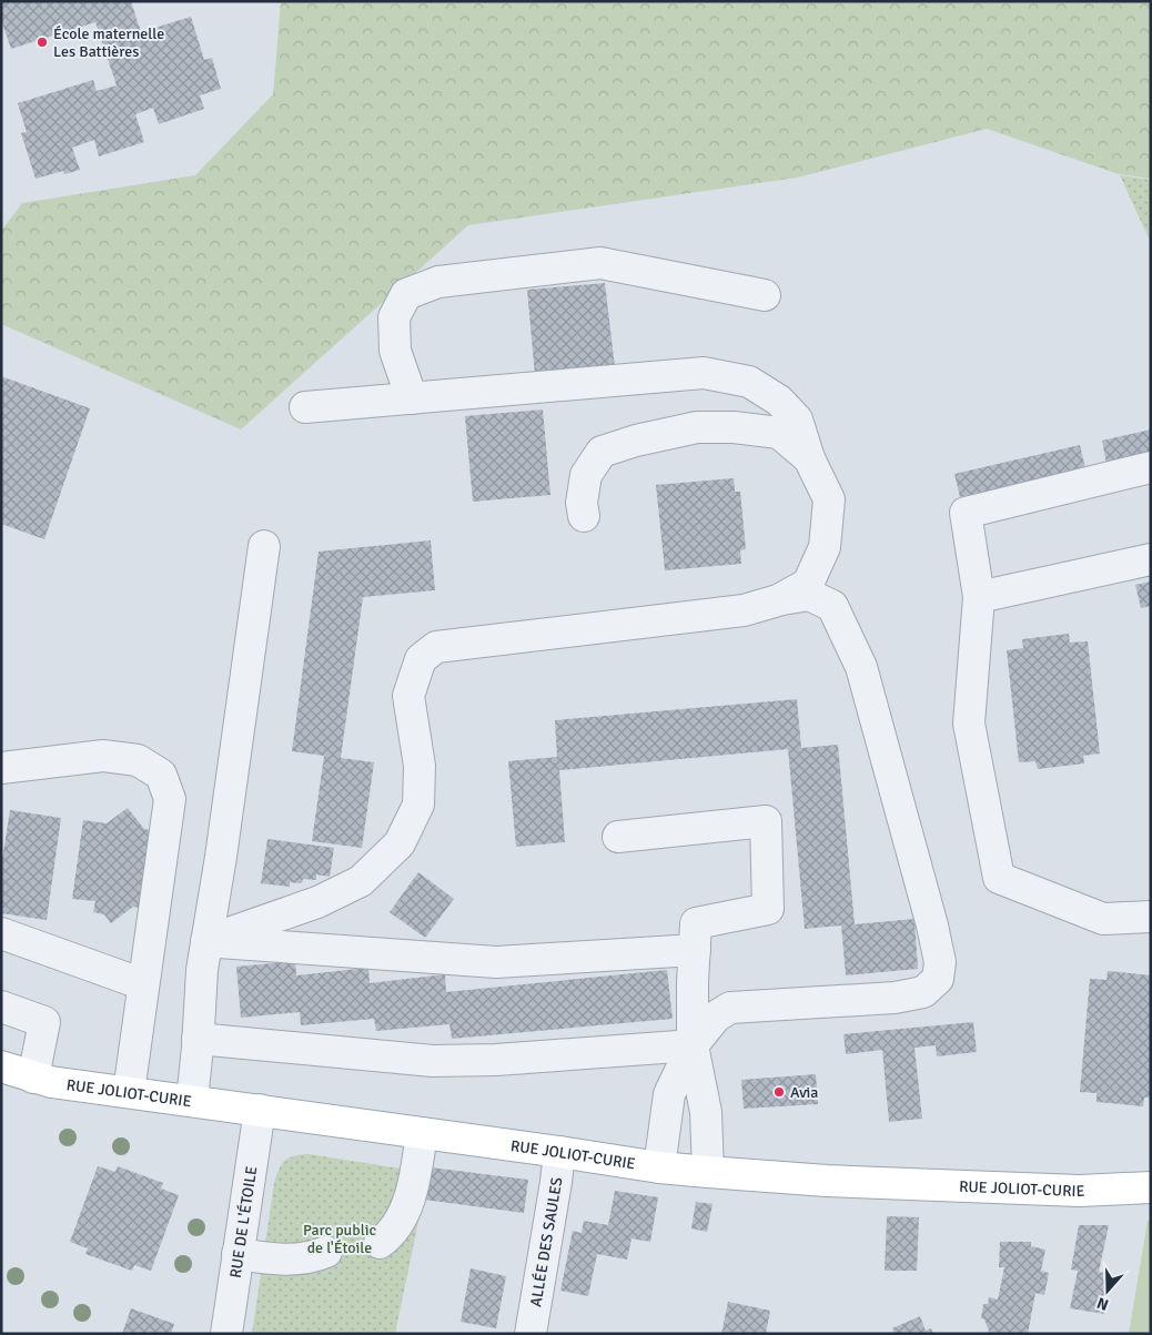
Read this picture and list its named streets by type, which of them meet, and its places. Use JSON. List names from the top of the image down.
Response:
{
  "streets": {
    "main road": ["RUE JOLIOT-CURIE"],
    "street": ["RUE DE L'ÉTOILE", "ALLÉE DES SAULES"]
  },
  "crossings": [
    ["RUE JOLIOT-CURIE", "RUE DE L'ÉTOILE"],
    ["RUE JOLIOT-CURIE", "ALLÉE DES SAULES"]
  ],
  "parks": ["Parc public de l'Étoile"],
  "places": ["École maternelle Les Battières", "Avia"],
  "north": "bottom"
}
